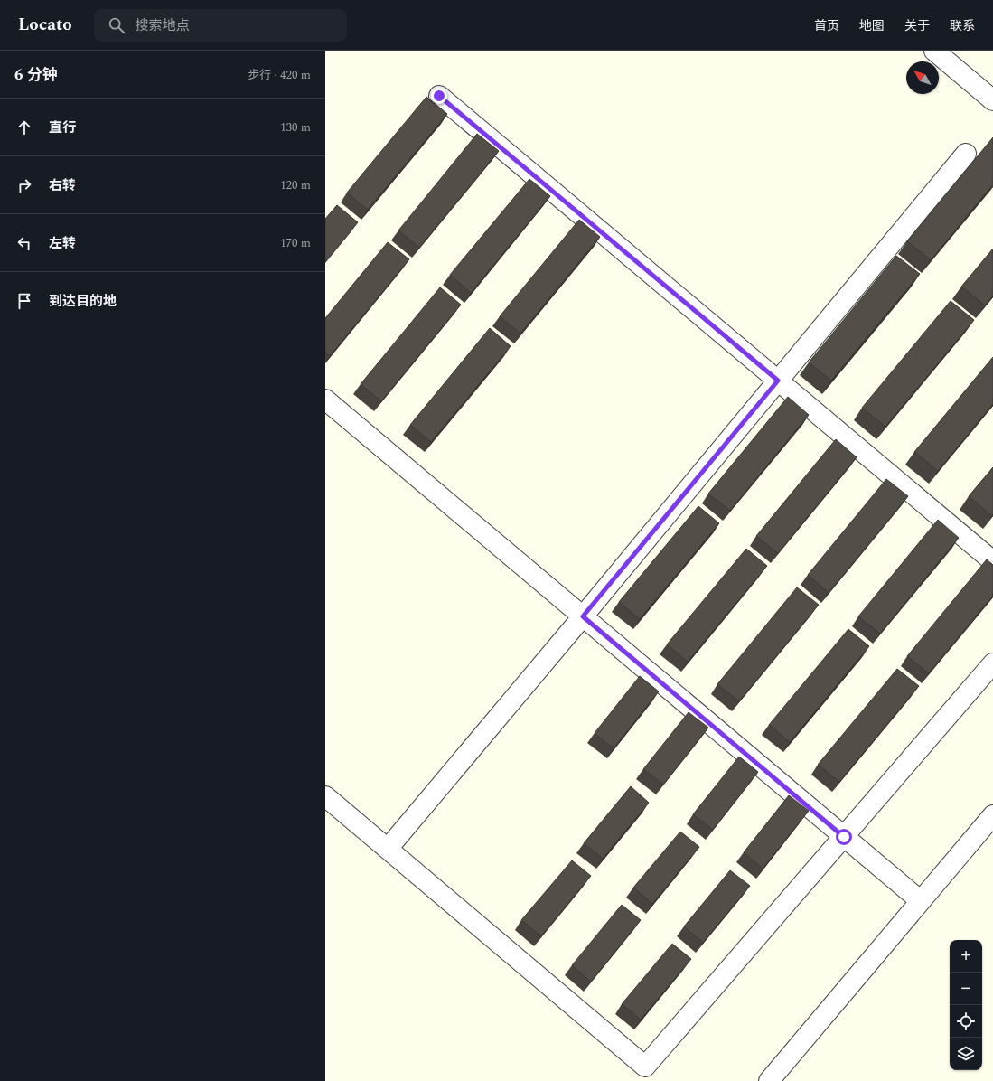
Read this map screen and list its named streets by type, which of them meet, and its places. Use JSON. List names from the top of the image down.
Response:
{
  "north": "top left",
  "page": {
    "header": "Locato",
    "search": "搜索地点",
    "nav": [
      "首页",
      "地图",
      "关于",
      "联系"
    ],
    "heading": ["6 分钟", "步行 · 420 m"],
    "list": [
      ["直行", "130 m"],
      ["右转", "120 m"],
      ["左转", "170 m"],
      "到达目的地"
    ],
    "map_buttons": ["+", "−"]
  }
}
